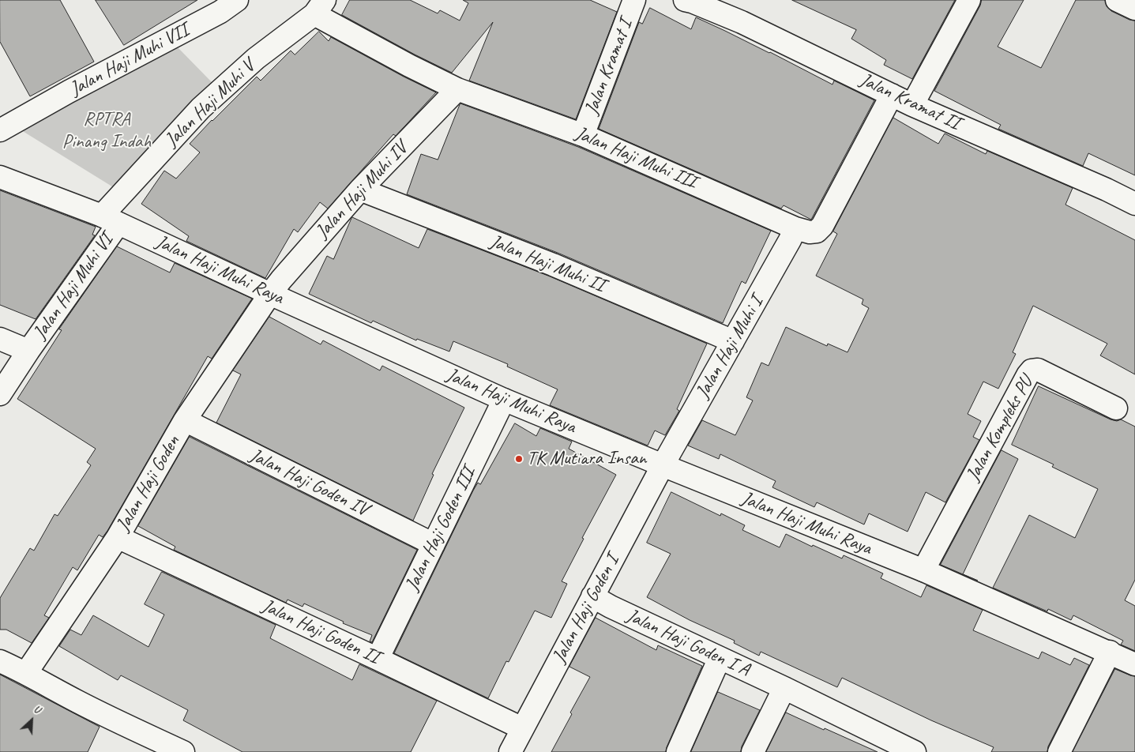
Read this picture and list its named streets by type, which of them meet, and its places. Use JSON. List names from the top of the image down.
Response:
{
  "streets": {
    "street": [
      "Jalan Haji Muhi VII",
      "Jalan Kramat I",
      "Jalan Kramat II",
      "Jalan Haji Muhi V",
      "Jalan Haji Muhi III",
      "Jalan Haji Muhi IV",
      "Jalan Haji Muhi II",
      "Jalan Haji Muhi Raya",
      "Jalan Haji Muhi VI",
      "Jalan Haji Muhi I",
      "Jalan Kompleks PU",
      "Jalan Haji Goden IV",
      "Jalan Haji Goden",
      "Jalan Haji Goden III",
      "Jalan Haji Goden I",
      "Jalan Haji Goden II",
      "Jalan Haji Goden I A"
    ]
  },
  "crossings": [
    ["Jalan Kramat I", "Jalan Haji Muhi III"],
    ["Jalan Kramat II", "Jalan Haji Muhi III"],
    ["Jalan Haji Muhi V", "Jalan Haji Muhi III"],
    ["Jalan Haji Muhi V", "Jalan Haji Muhi Raya"],
    ["Jalan Haji Muhi V", "Jalan Haji Muhi VI"],
    ["Jalan Haji Muhi III", "Jalan Haji Muhi IV"],
    ["Jalan Haji Muhi III", "Jalan Haji Muhi I"],
    ["Jalan Haji Muhi IV", "Jalan Haji Muhi II"],
    ["Jalan Haji Muhi IV", "Jalan Haji Muhi Raya"],
    ["Jalan Haji Muhi IV", "Jalan Haji Goden"],
    ["Jalan Haji Muhi II", "Jalan Haji Muhi I"],
    ["Jalan Haji Muhi Raya", "Jalan Haji Muhi VI"],
    ["Jalan Haji Muhi Raya", "Jalan Haji Muhi I"],
    ["Jalan Haji Muhi Raya", "Jalan Kompleks PU"],
    ["Jalan Haji Muhi Raya", "Jalan Haji Goden"],
    ["Jalan Haji Muhi Raya", "Jalan Haji Goden III"],
    ["Jalan Haji Muhi Raya", "Jalan Haji Goden I"],
    ["Jalan Haji Muhi I", "Jalan Haji Goden I"],
    ["Jalan Haji Goden IV", "Jalan Haji Goden"],
    ["Jalan Haji Goden IV", "Jalan Haji Goden III"],
    ["Jalan Haji Goden", "Jalan Haji Goden II"],
    ["Jalan Haji Goden III", "Jalan Haji Goden II"],
    ["Jalan Haji Goden I", "Jalan Haji Goden II"],
    ["Jalan Haji Goden I", "Jalan Haji Goden I A"]
  ],
  "parks": ["RPTRA Pinang Indah"],
  "places": ["TK Mutiara Insan"],
  "north": "top right"
}
